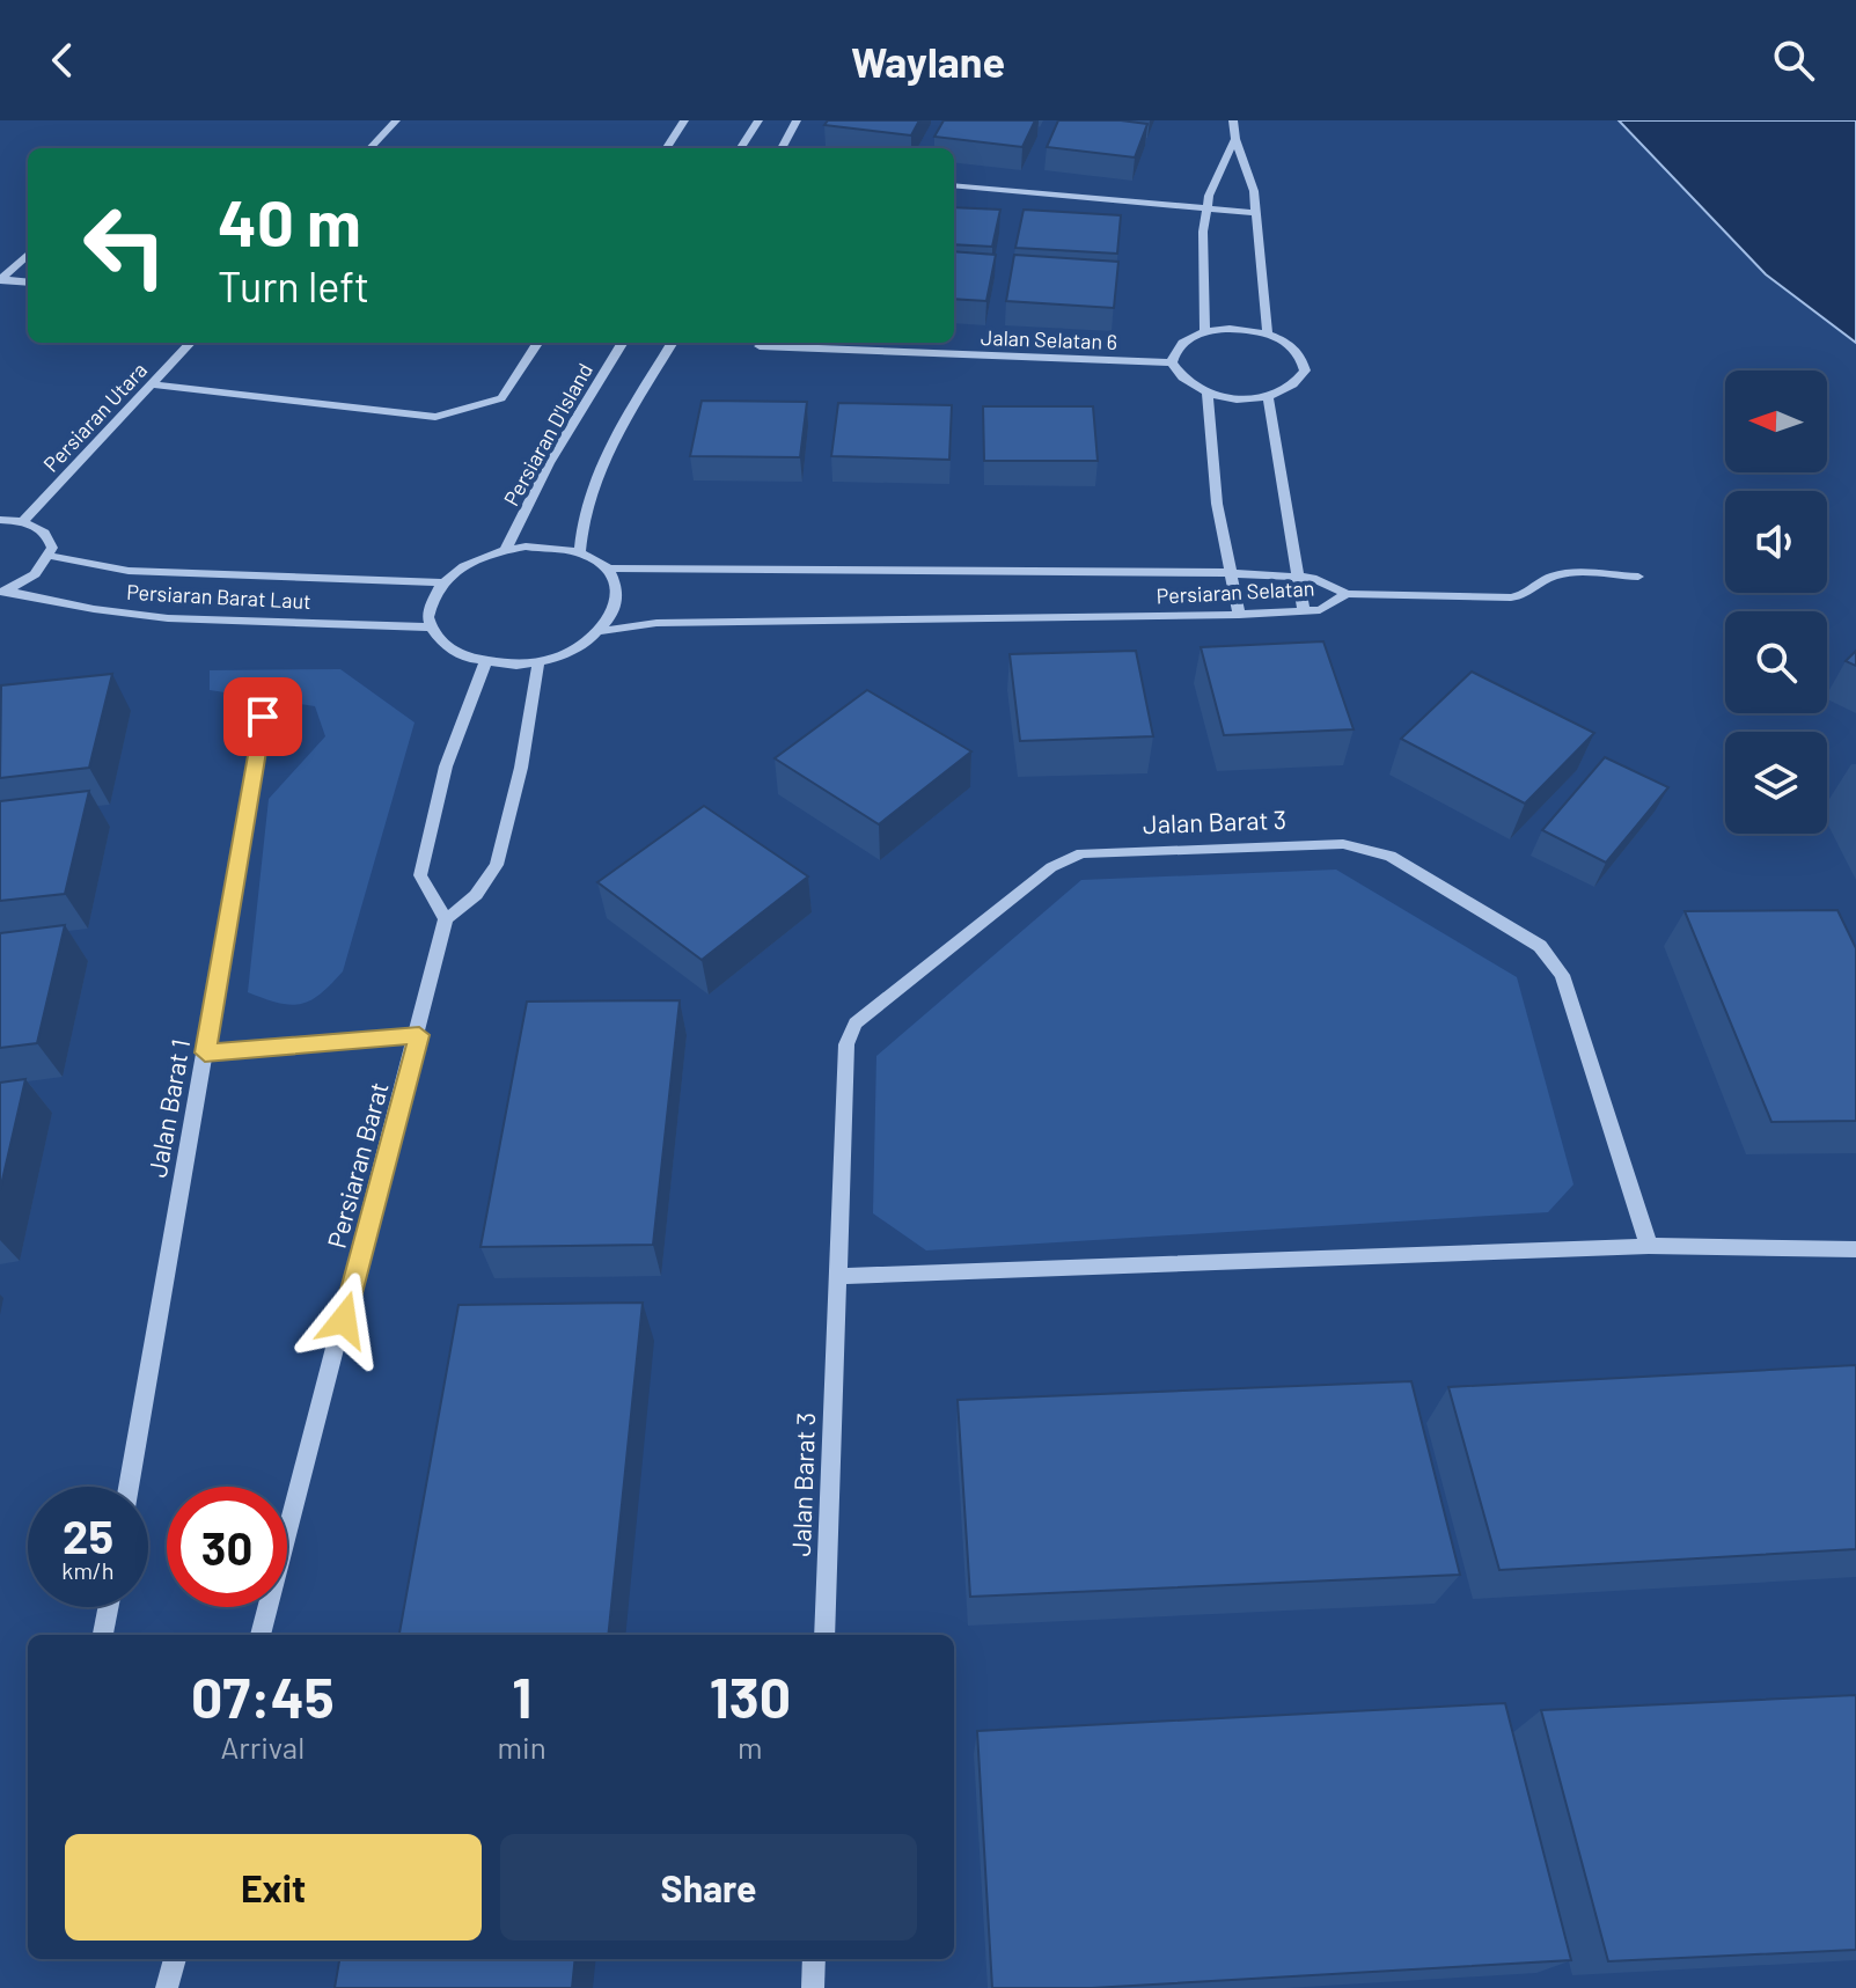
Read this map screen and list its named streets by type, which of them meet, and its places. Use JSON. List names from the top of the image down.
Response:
{
  "streets": {
    "street": [
      "Jalan Selatan 6",
      "Persiaran Utara",
      "Persiaran D'Island",
      "Persiaran Selatan",
      "Persiaran Barat Laut",
      "Jalan Barat 3",
      "Jalan Barat 1",
      "Persiaran Barat"
    ]
  },
  "crossings": [
    ["Persiaran D'Island", "Persiaran Selatan"],
    ["Persiaran D'Island", "Persiaran Barat Laut"],
    ["Persiaran Selatan", "Persiaran Barat Laut"]
  ],
  "north": "left",
  "page": {
    "header": "Waylane",
    "turn": ["40 m", "Turn left"],
    "speed": "25 km/h",
    "limit": "30",
    "eta": [
      "07:45",
      "Arrival",
      "1",
      "min",
      "130",
      "m"
    ],
    "buttons": ["Exit", "Share"]
  }
}
